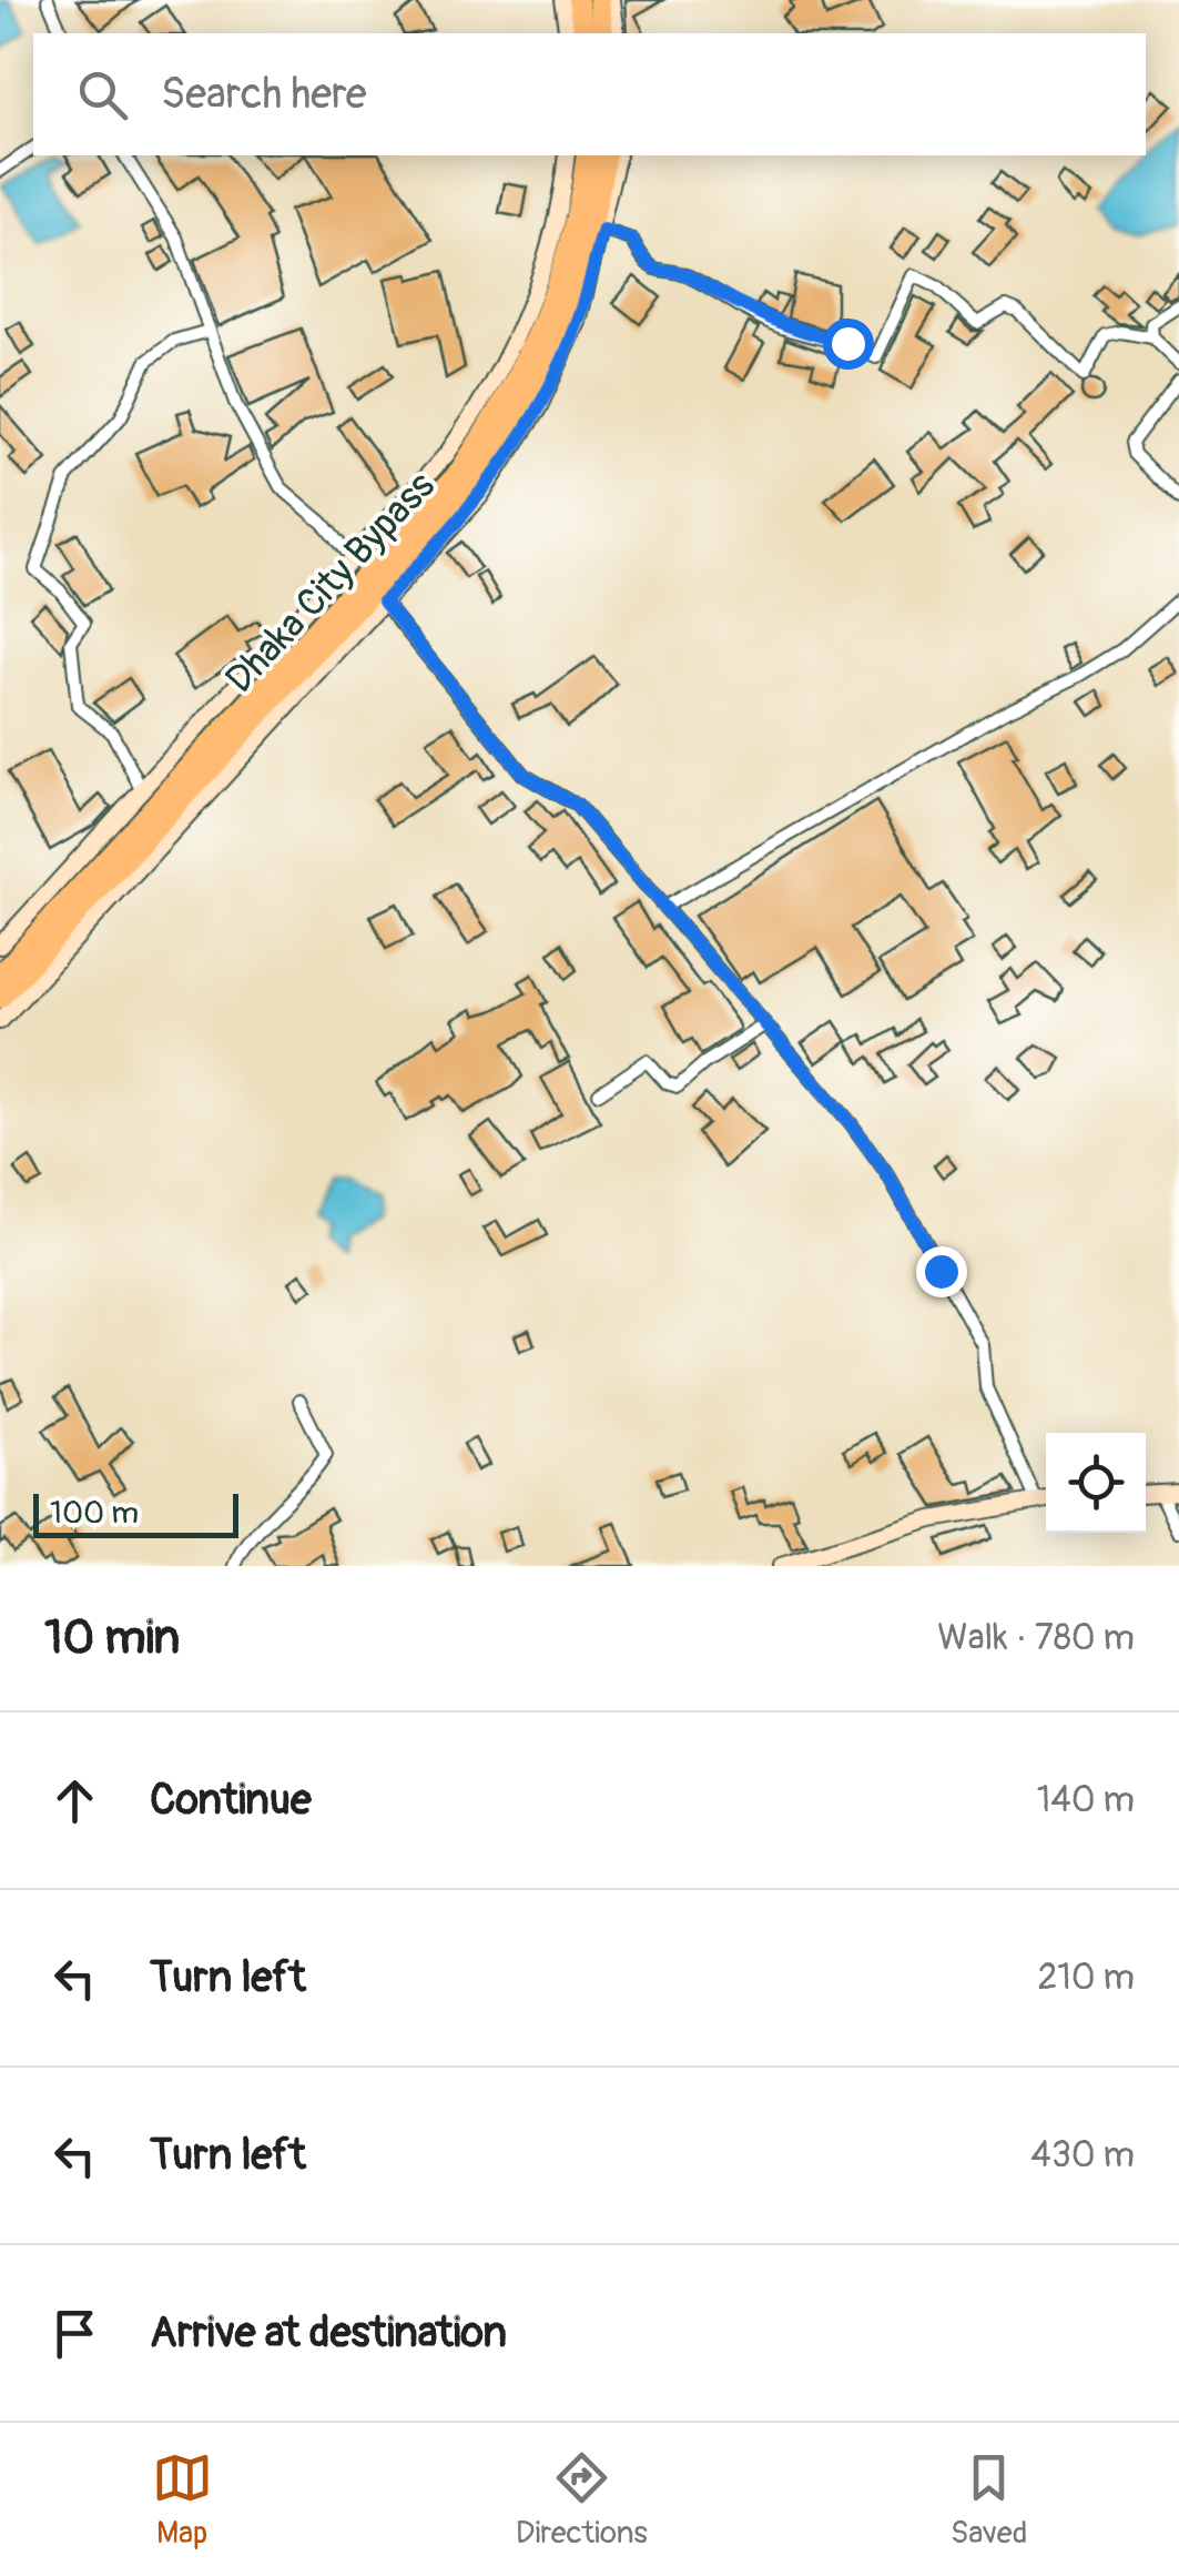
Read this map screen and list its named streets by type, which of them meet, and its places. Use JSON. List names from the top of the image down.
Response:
{
  "streets": {
    "highway": ["Dhaka City Bypass"]
  },
  "scale_bar": "100 m",
  "page": {
    "search": "Search here",
    "scale": "100 m",
    "heading": ["10 min", "Walk · 780 m"],
    "list": [
      ["Continue", "140 m"],
      ["Turn left", "210 m"],
      ["Turn left", "430 m"],
      "Arrive at destination"
    ],
    "nav": ["Map", "Directions", "Saved"]
  }
}
